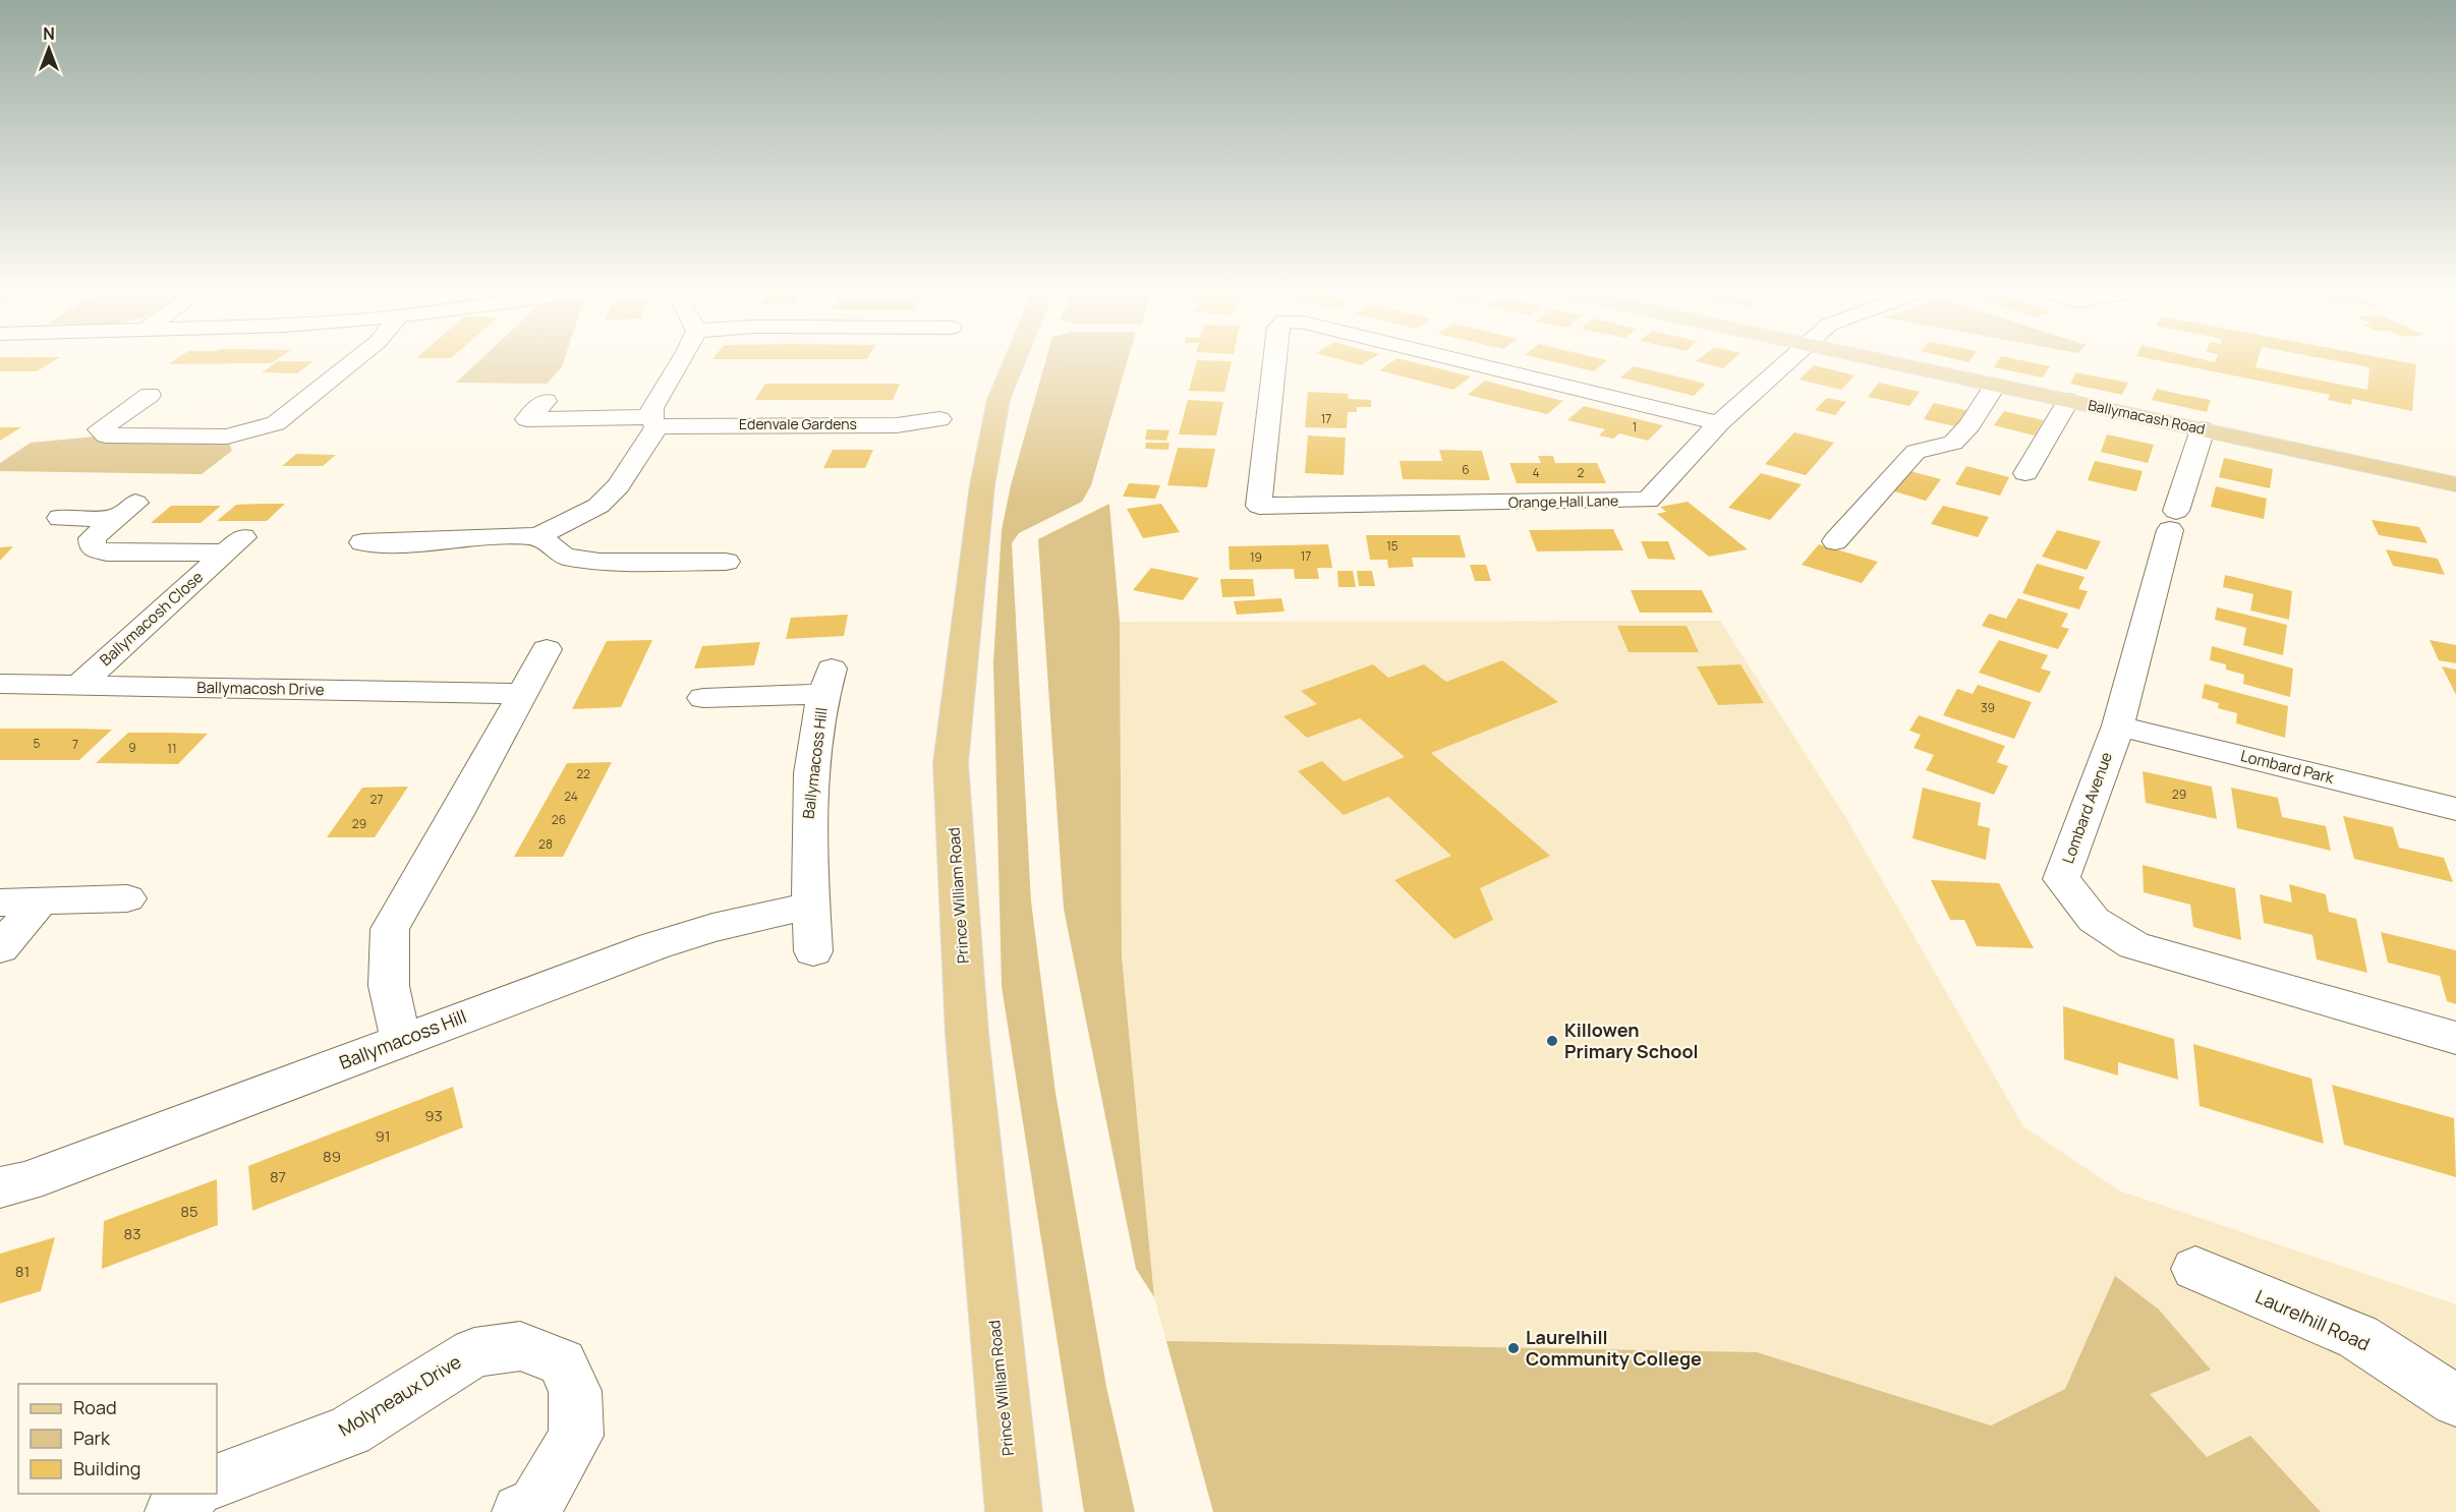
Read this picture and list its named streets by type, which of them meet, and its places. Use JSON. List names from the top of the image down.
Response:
{
  "streets": {
    "main road": ["Ballymacash Road", "Prince William Road"],
    "street": [
      "Edenvale Gardens",
      "Orange Hall Lane",
      "Ballymacosh Close",
      "Ballymacosh Drive",
      "Ballymacoss Hill",
      "Lombard Park",
      "Lombard Avenue",
      "Laurelhill Road",
      "Molyneaux Drive"
    ]
  },
  "crossings": [
    ["Ballymacash Road", "Lombard Avenue"],
    ["Ballymacosh Close", "Ballymacosh Drive"],
    ["Lombard Park", "Lombard Avenue"]
  ],
  "places": ["Killowen Primary School", "Laurelhill Community College"],
  "house_numbers": [
    "17",
    "1",
    "6",
    "4",
    "2",
    "15",
    "17",
    "19",
    "39",
    "5",
    "7",
    "9",
    "11",
    "22",
    "29",
    "24",
    "27",
    "26",
    "29",
    "28",
    "93",
    "91",
    "89",
    "87",
    "85",
    "83",
    "81"
  ],
  "legend": ["Road", "Park", "Building"],
  "north": "top"
}
